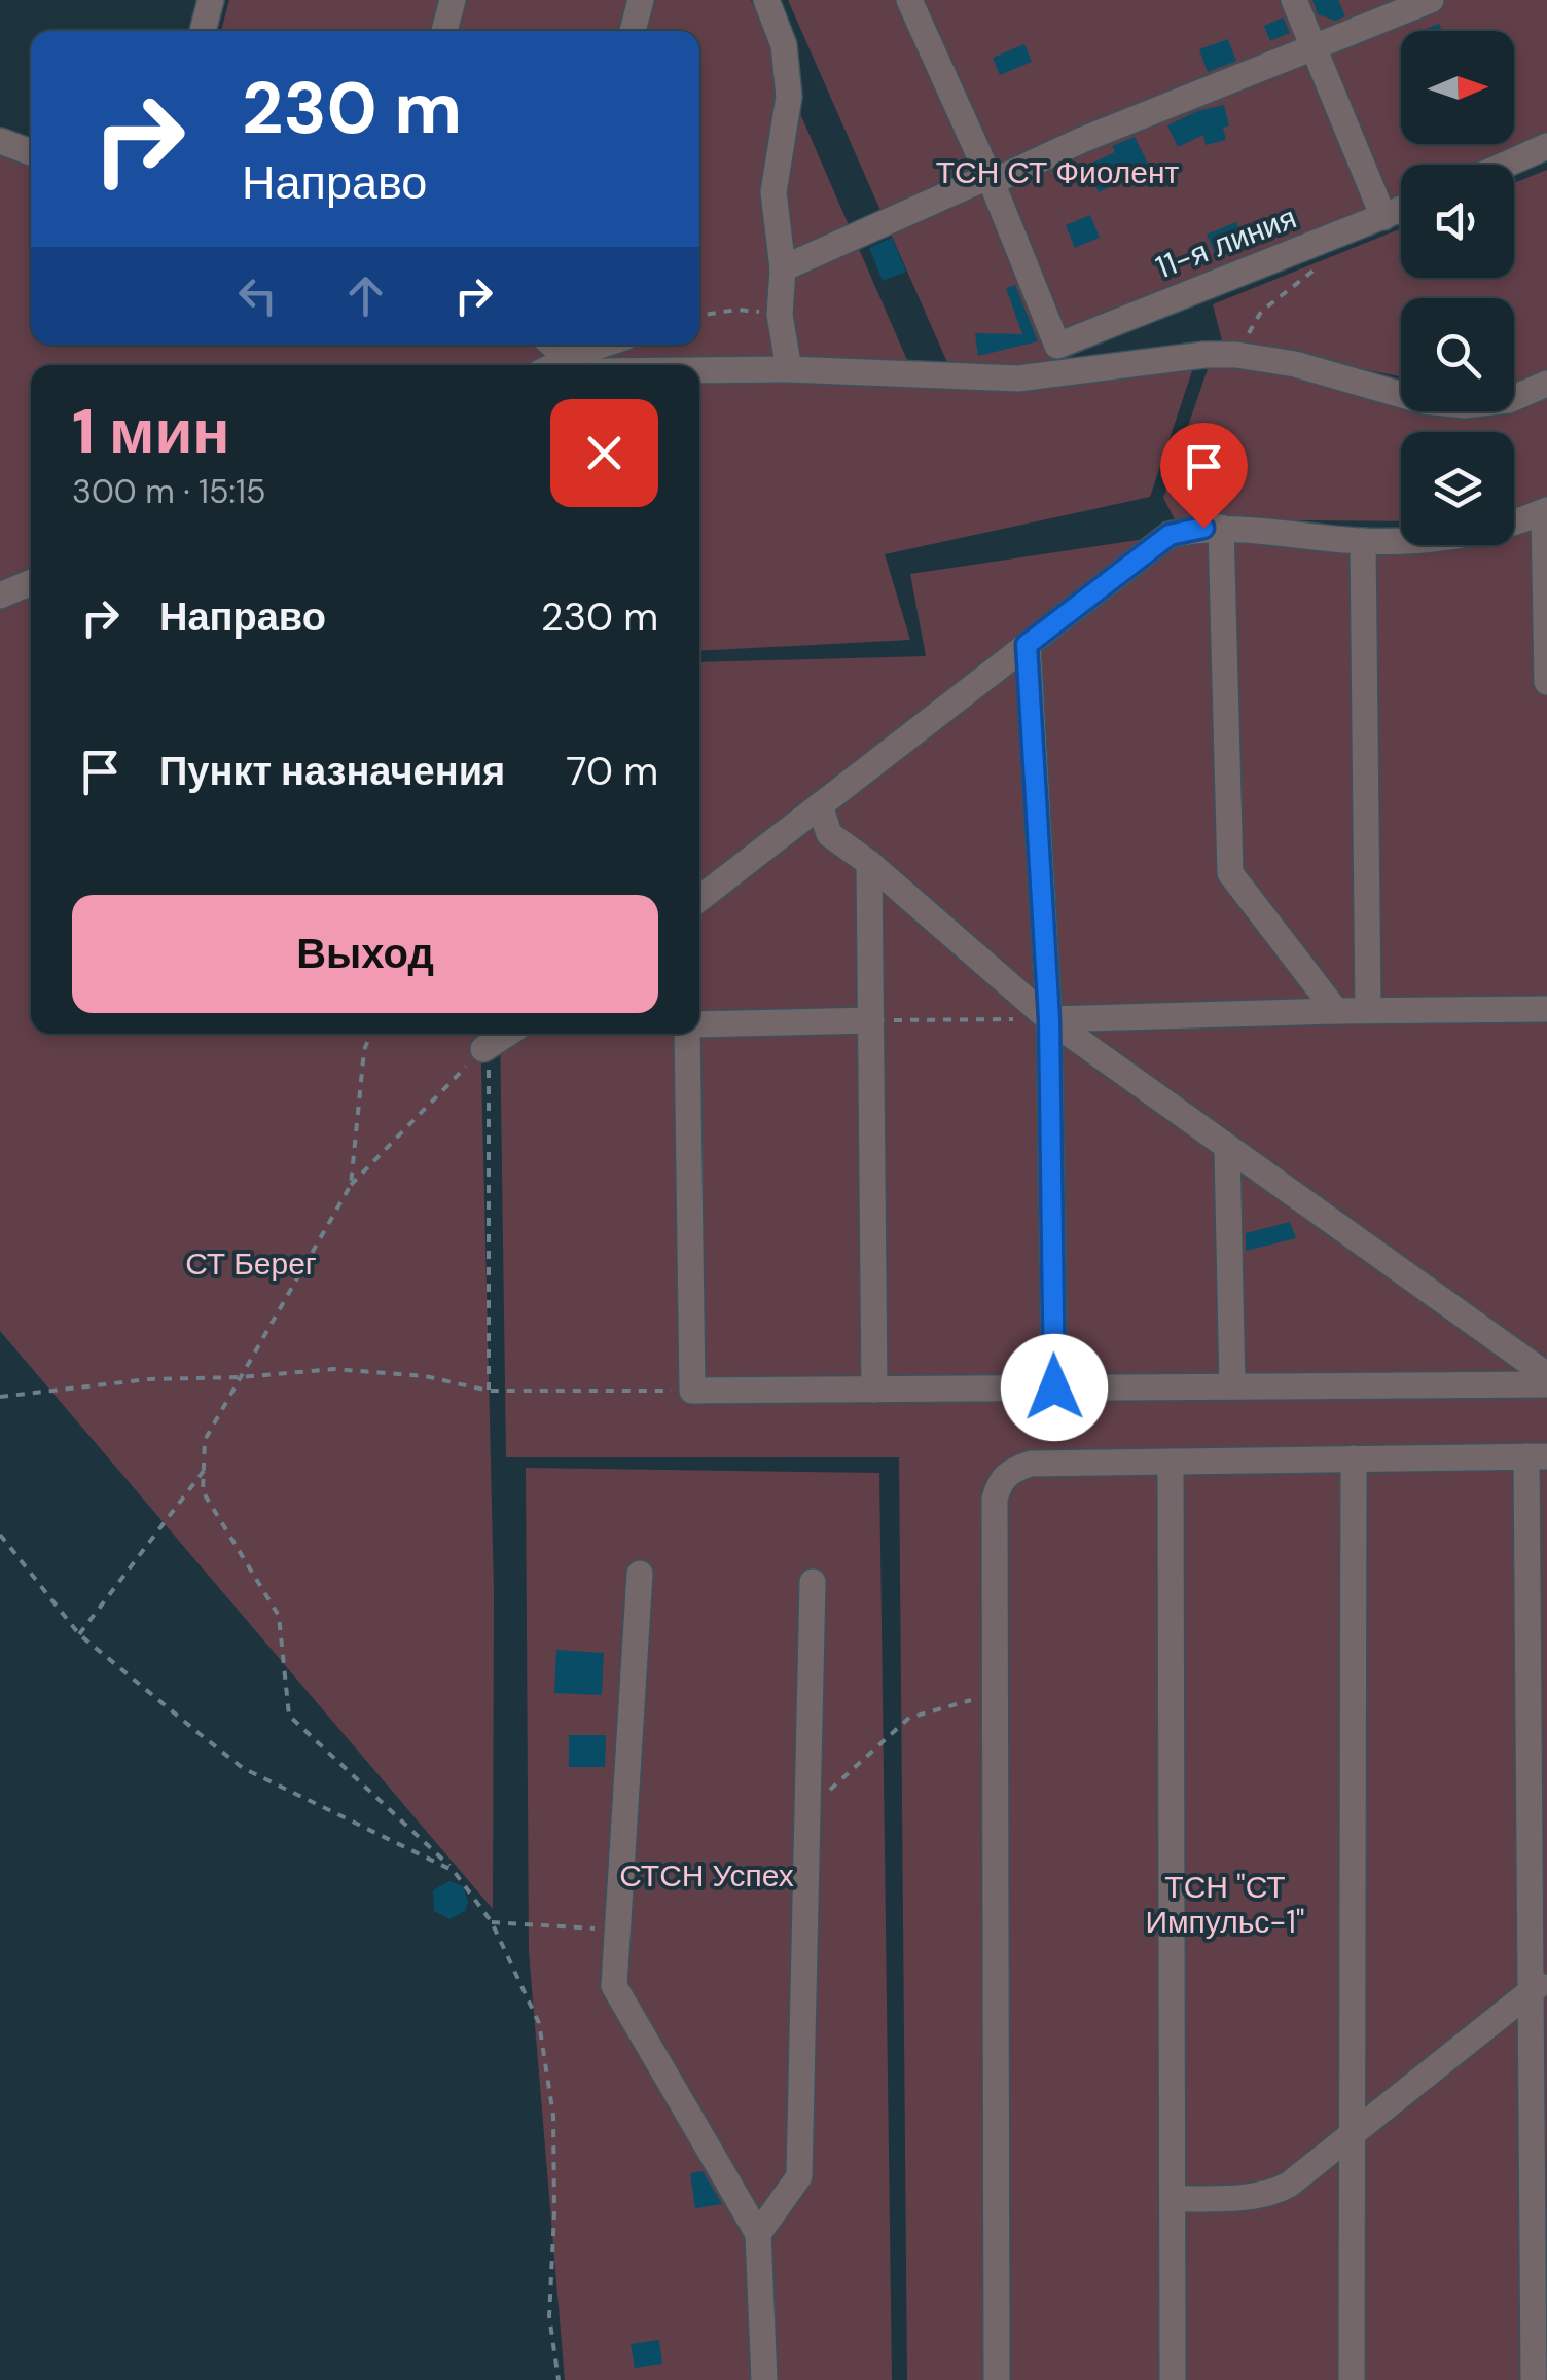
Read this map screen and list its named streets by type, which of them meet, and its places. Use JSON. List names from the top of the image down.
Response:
{
  "streets": {
    "street": ["11-я линия"]
  },
  "parks": [
    "ТСН СТ Фиолент",
    "СТ Берег",
    "СТСН Успех",
    "ТСН \"СТ Импульс-1\""
  ],
  "north": "right",
  "page": {
    "turn": ["230 m", "Направо"],
    "heading": ["1 мин", "300 m · 15:15"],
    "list": [
      {
        "name": "Направо",
        "value": "230 m"
      },
      {
        "name": "Пункт назначения",
        "value": "70 m"
      }
    ],
    "buttons": "Выход"
  }
}
